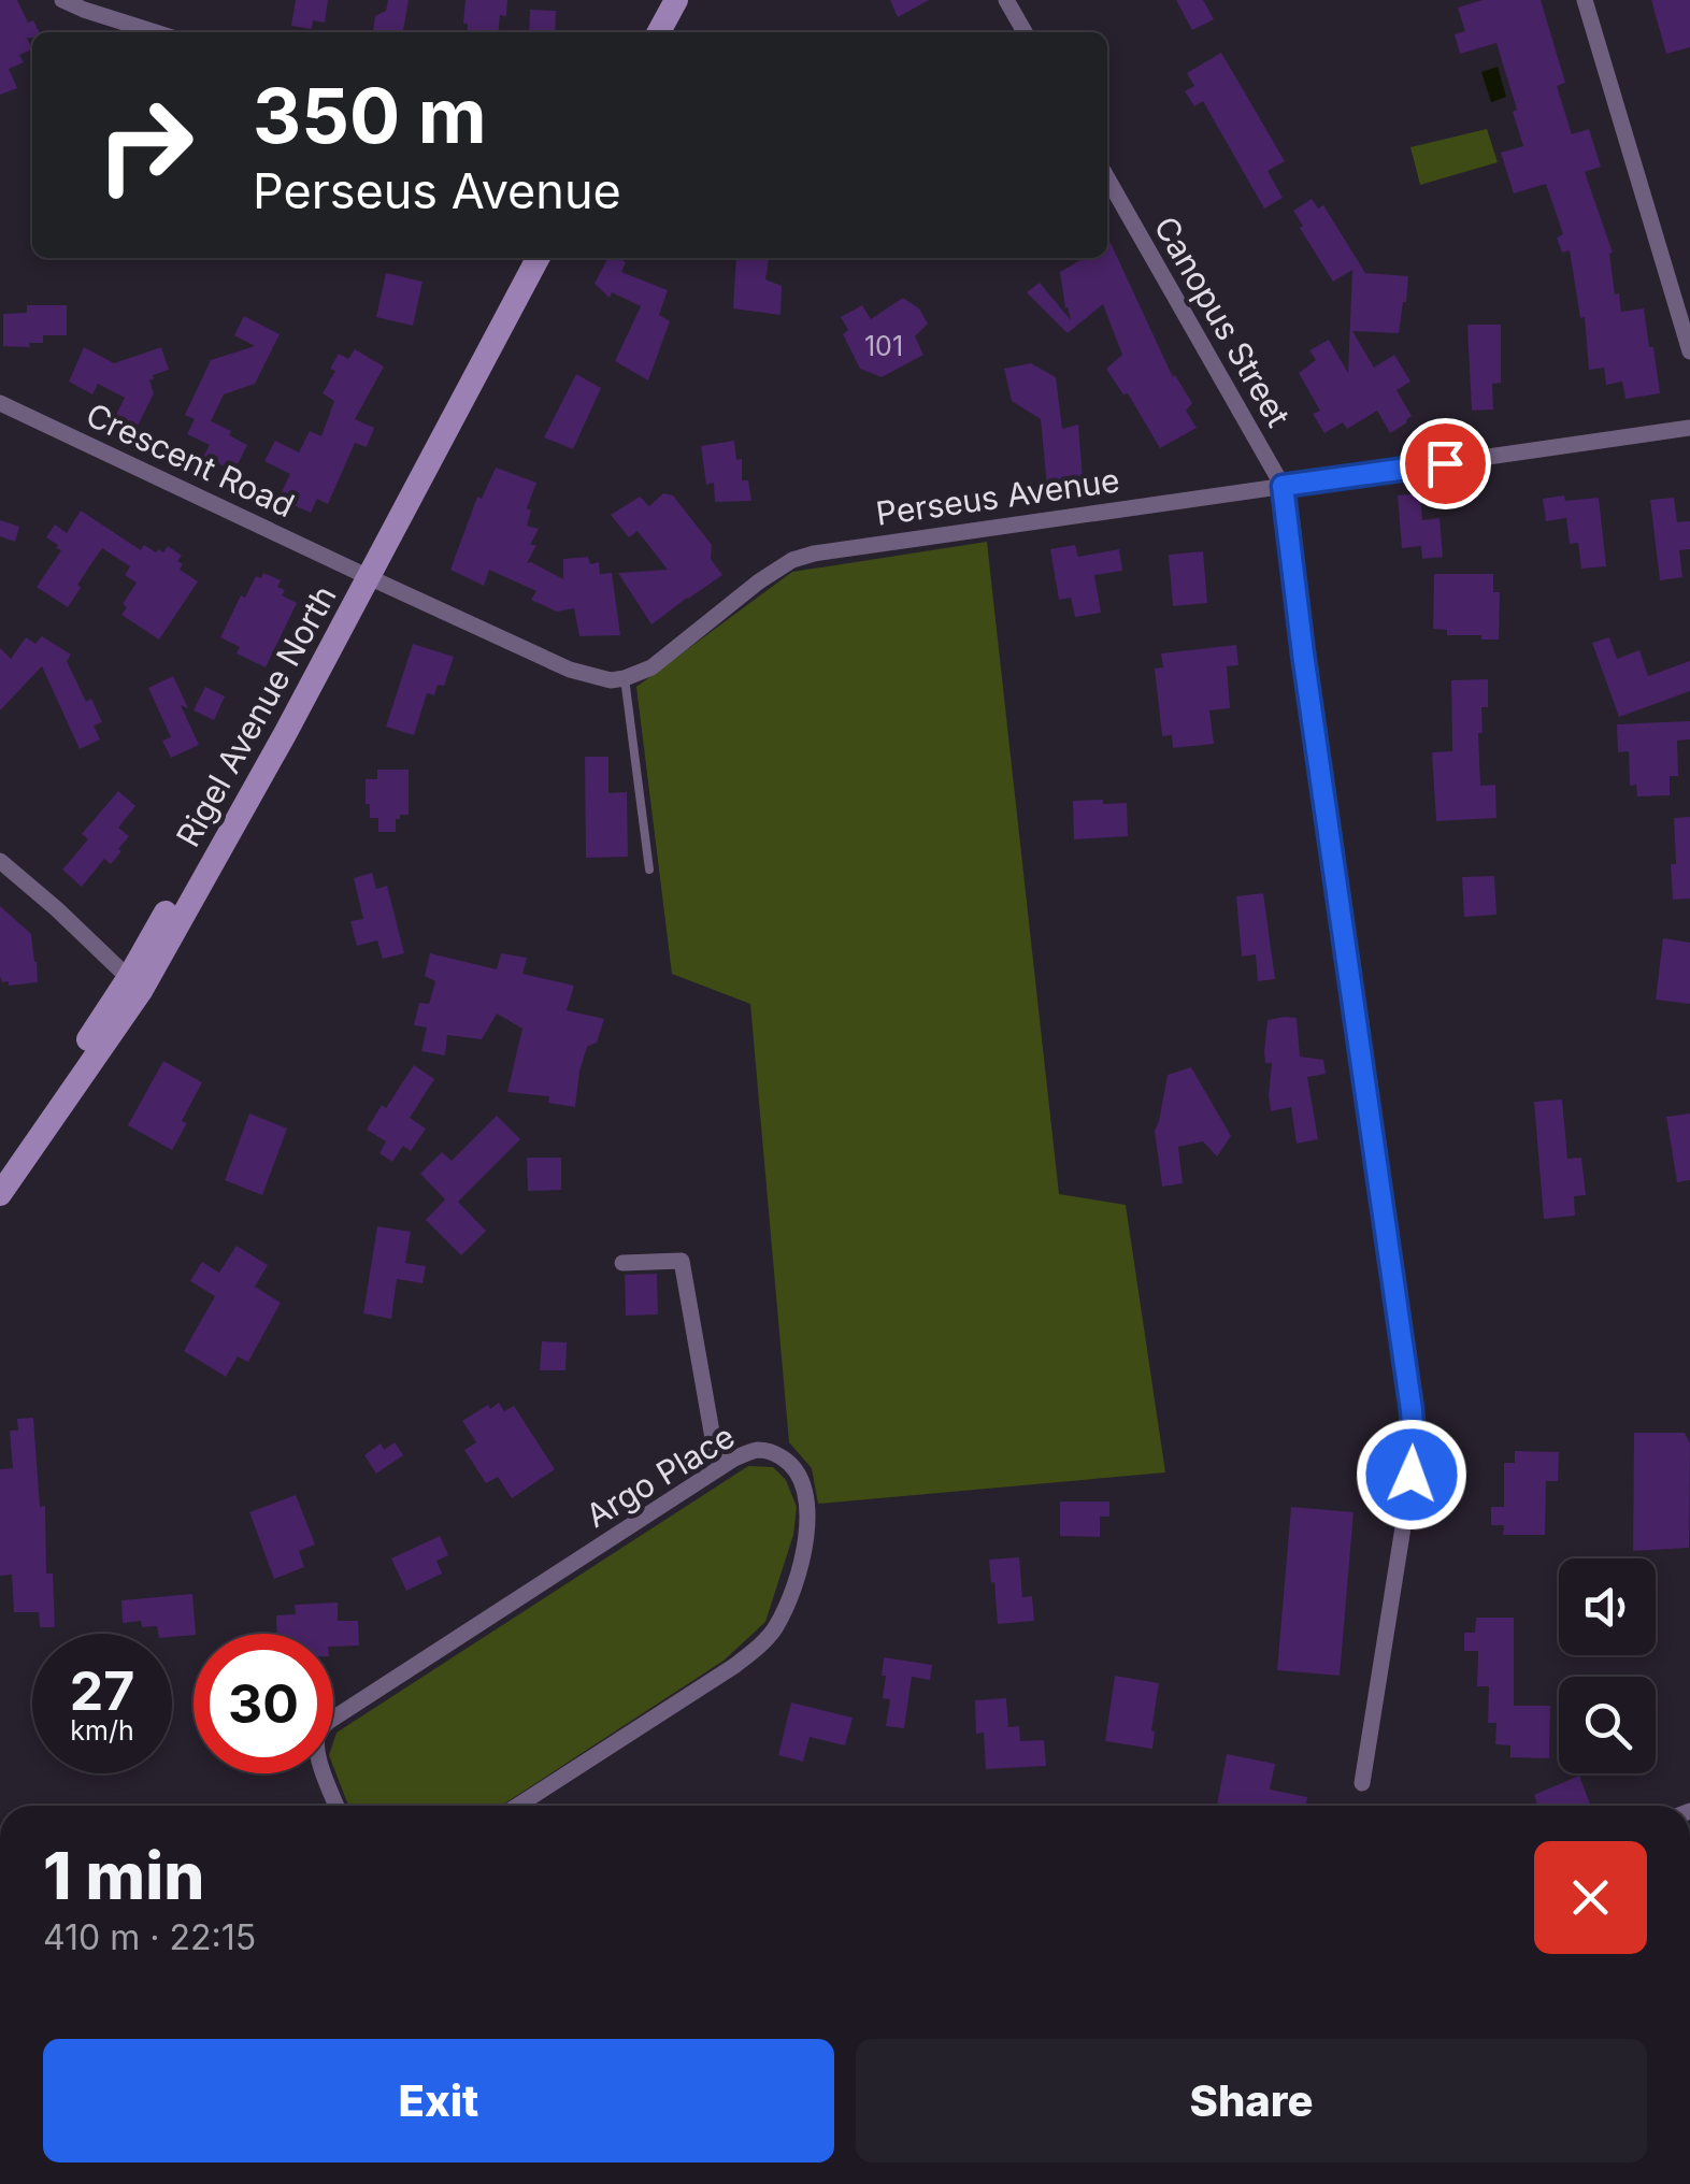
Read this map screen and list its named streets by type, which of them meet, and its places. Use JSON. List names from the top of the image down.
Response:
{
  "streets": {
    "main road": ["Rigel Avenue North"],
    "street": [
      "Canopus Street",
      "Crescent Road",
      "Perseus Avenue",
      "Argo Place"
    ]
  },
  "crossings": [
    ["Canopus Street", "Perseus Avenue"],
    ["Crescent Road", "Rigel Avenue North"]
  ],
  "house_numbers": ["101"],
  "page": {
    "turn": ["350 m", "Perseus Avenue"],
    "speed": "27 km/h",
    "limit": "30",
    "heading": ["1 min", "410 m · 22:15"],
    "buttons": ["Exit", "Share"]
  }
}
